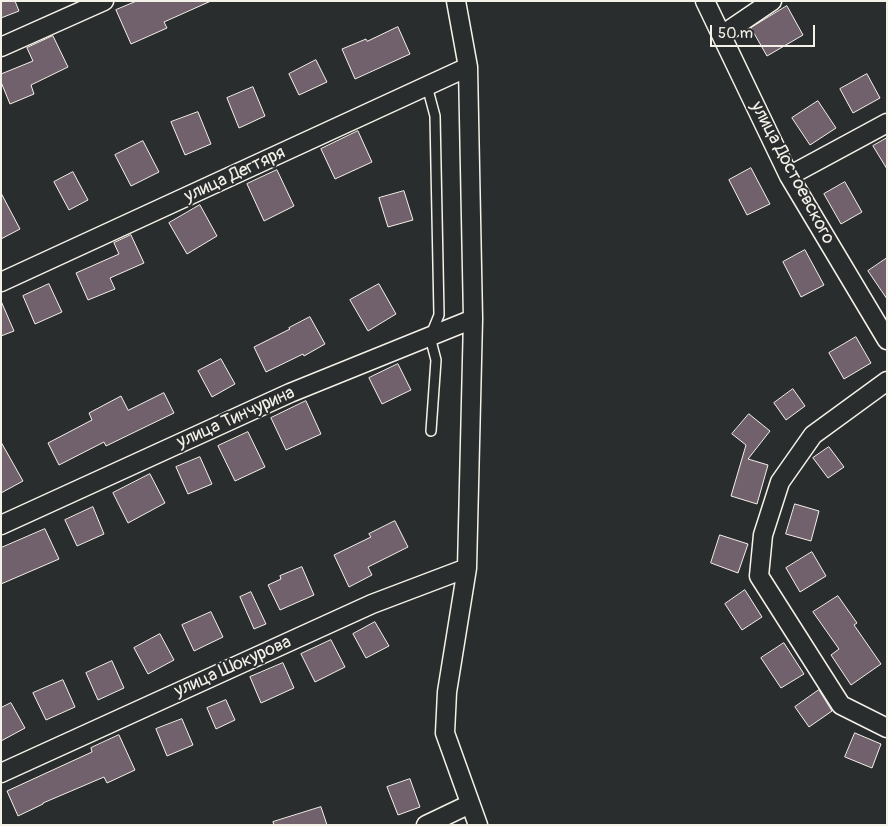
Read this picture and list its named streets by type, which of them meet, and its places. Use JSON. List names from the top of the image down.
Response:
{
  "streets": {
    "street": [
      "улица Достоевского",
      "улица Дегтяря",
      "улица Тинчурина",
      "улица Шокурова"
    ]
  },
  "scale_bar": "50 m"
}
